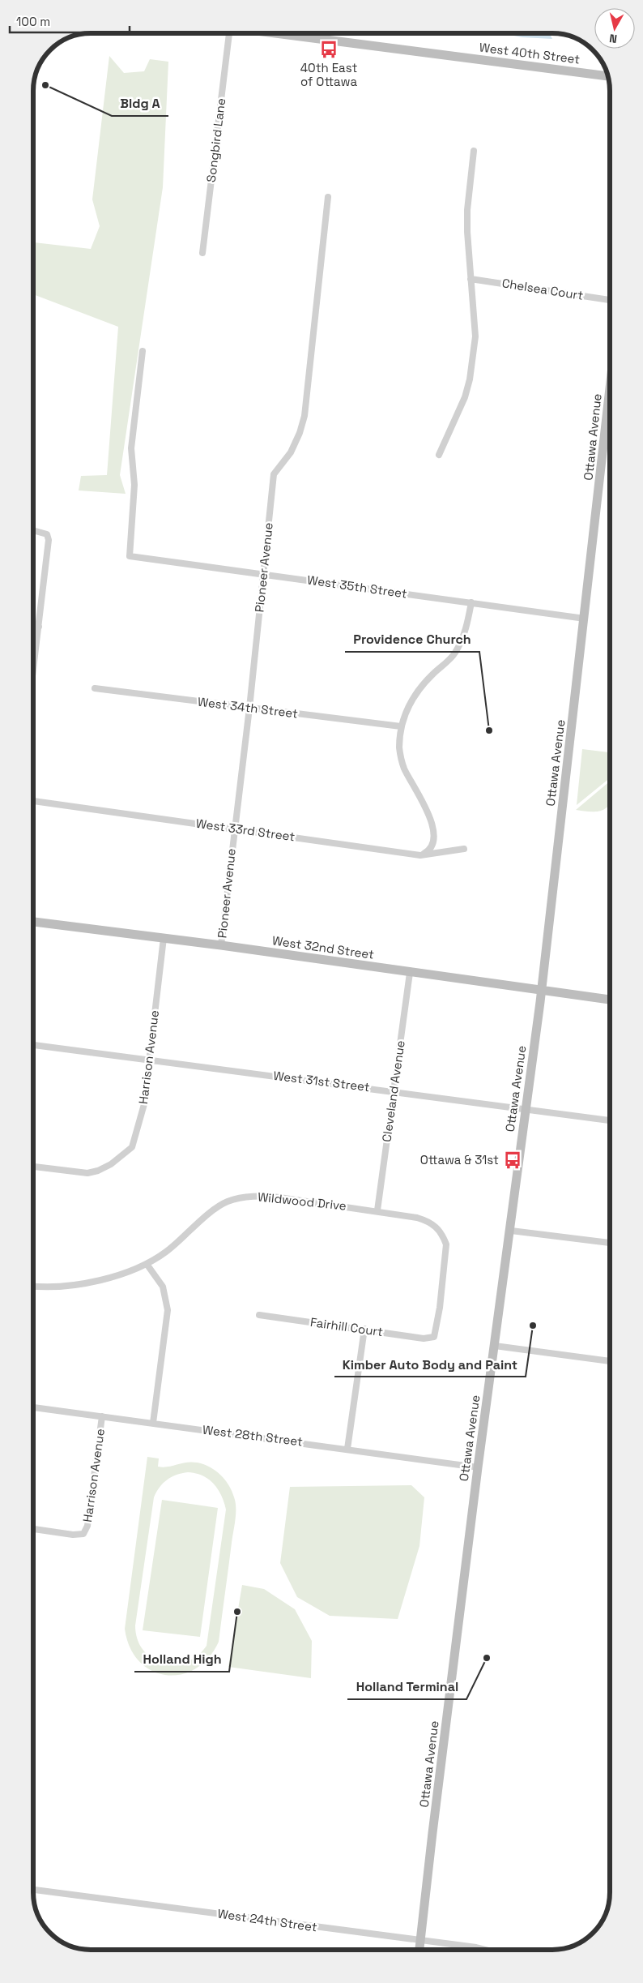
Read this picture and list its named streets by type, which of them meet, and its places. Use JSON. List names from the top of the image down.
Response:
{
  "streets": {
    "street": [
      "West 40th Street",
      "Songbird Lane",
      "Chelsea Court",
      "Ottawa Avenue",
      "Pioneer Avenue",
      "West 35th Street",
      "West 34th Street",
      "West 33rd Street",
      "West 32nd Street",
      "Harrison Avenue",
      "West 31st Street",
      "Cleveland Avenue",
      "Wildwood Drive",
      "Fairhill Court",
      "West 28th Street",
      "West 24th Street"
    ]
  },
  "crossings": [
    ["Ottawa Avenue", "West 35th Street"],
    ["Ottawa Avenue", "West 32nd Street"],
    ["Ottawa Avenue", "West 31st Street"],
    ["Ottawa Avenue", "West 28th Street"],
    ["Ottawa Avenue", "West 24th Street"],
    ["Pioneer Avenue", "West 35th Street"],
    ["Pioneer Avenue", "West 34th Street"],
    ["Pioneer Avenue", "West 33rd Street"],
    ["Pioneer Avenue", "West 32nd Street"],
    ["West 32nd Street", "Harrison Avenue"],
    ["West 32nd Street", "Cleveland Avenue"],
    ["Harrison Avenue", "West 31st Street"],
    ["Harrison Avenue", "West 28th Street"],
    ["West 31st Street", "Cleveland Avenue"],
    ["Cleveland Avenue", "Wildwood Drive"],
    ["Wildwood Drive", "Fairhill Court"]
  ],
  "places": {
    "bus stop": ["40th East of Ottawa", "Ottawa & 31st"],
    "other": [
      "Bldg A",
      "Providence Church",
      "Kimber Auto Body and Paint",
      "Holland High",
      "Holland Terminal"
    ]
  },
  "scale_bar": "100 m",
  "north": "bottom"
}
